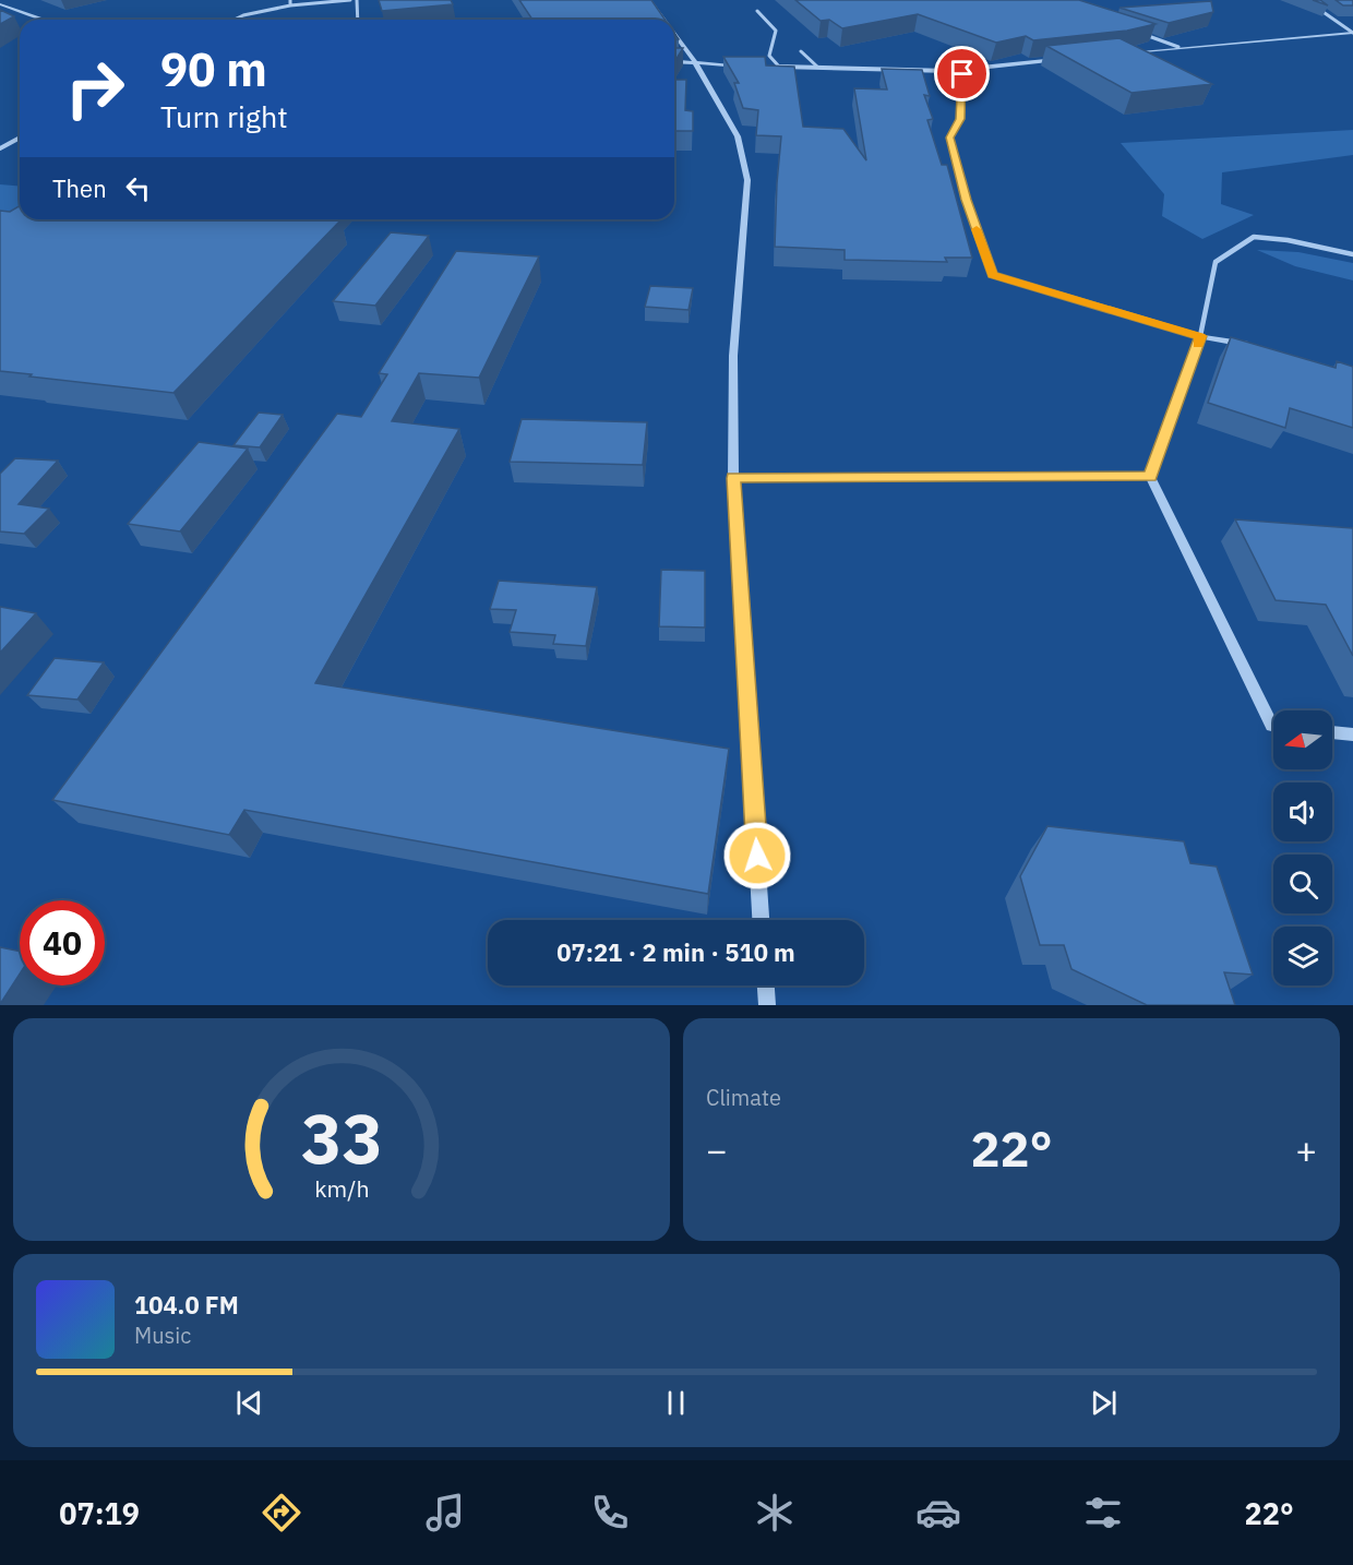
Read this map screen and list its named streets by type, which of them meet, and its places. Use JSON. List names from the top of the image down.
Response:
{
  "north": "left",
  "page": {
    "turn": ["90 m", "Turn right"],
    "then": "Then",
    "limit": "40",
    "trip": "07:21 · 2 min · 510 m",
    "tile": "Climate",
    "heat": ["−", "22°", "+"],
    "song": ["104.0 FM", "Music"],
    "tabs": ["07:19", "22°"],
    "gauge": ["33", "km/h"]
  }
}
